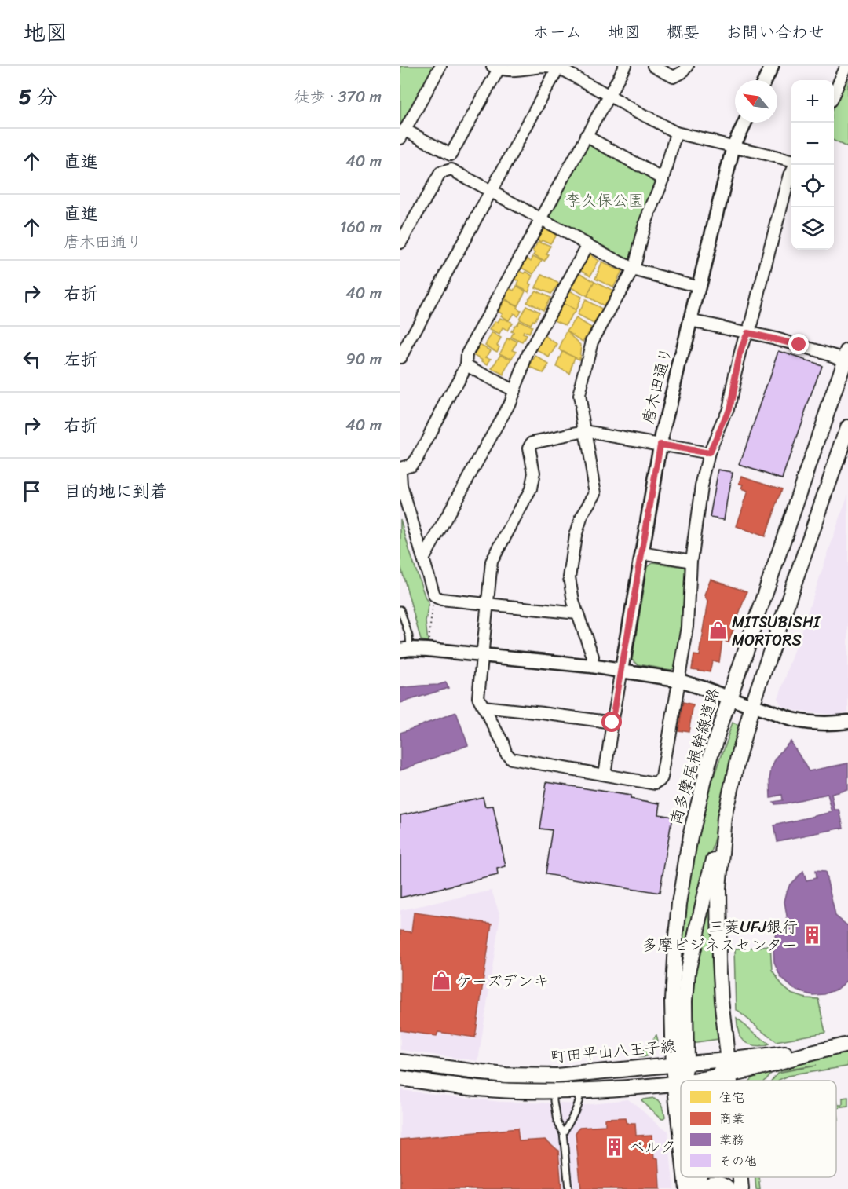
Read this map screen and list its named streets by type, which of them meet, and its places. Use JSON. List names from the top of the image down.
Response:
{
  "streets": {
    "main road": ["南多摩尾根幹線道路", "町田平山八王子線"],
    "street": ["唐木田通り"]
  },
  "crossings": [
    ["南多摩尾根幹線道路", "町田平山八王子線"]
  ],
  "parks": ["李久保公園"],
  "places": {
    "shop": ["MITSUBISHI MORTORS", "ケーズデンキ"],
    "building": ["三菱UFJ銀行 多摩ビジネスセンター", "ベルク"]
  },
  "legend": [
    "住宅",
    "商業",
    "業務",
    "その他"
  ],
  "north": "top left",
  "page": {
    "header": "地図",
    "nav": [
      "ホーム",
      "地図",
      "概要",
      "お問い合わせ"
    ],
    "heading": ["5 分", "徒歩 · 370 m"],
    "map_buttons": ["+", "−"],
    "list": [
      ["直進", "40 m"],
      ["直進", "唐木田通り", "160 m"],
      ["右折", "40 m"],
      ["左折", "90 m"],
      ["右折", "40 m"],
      "目的地に到着"
    ]
  }
}
